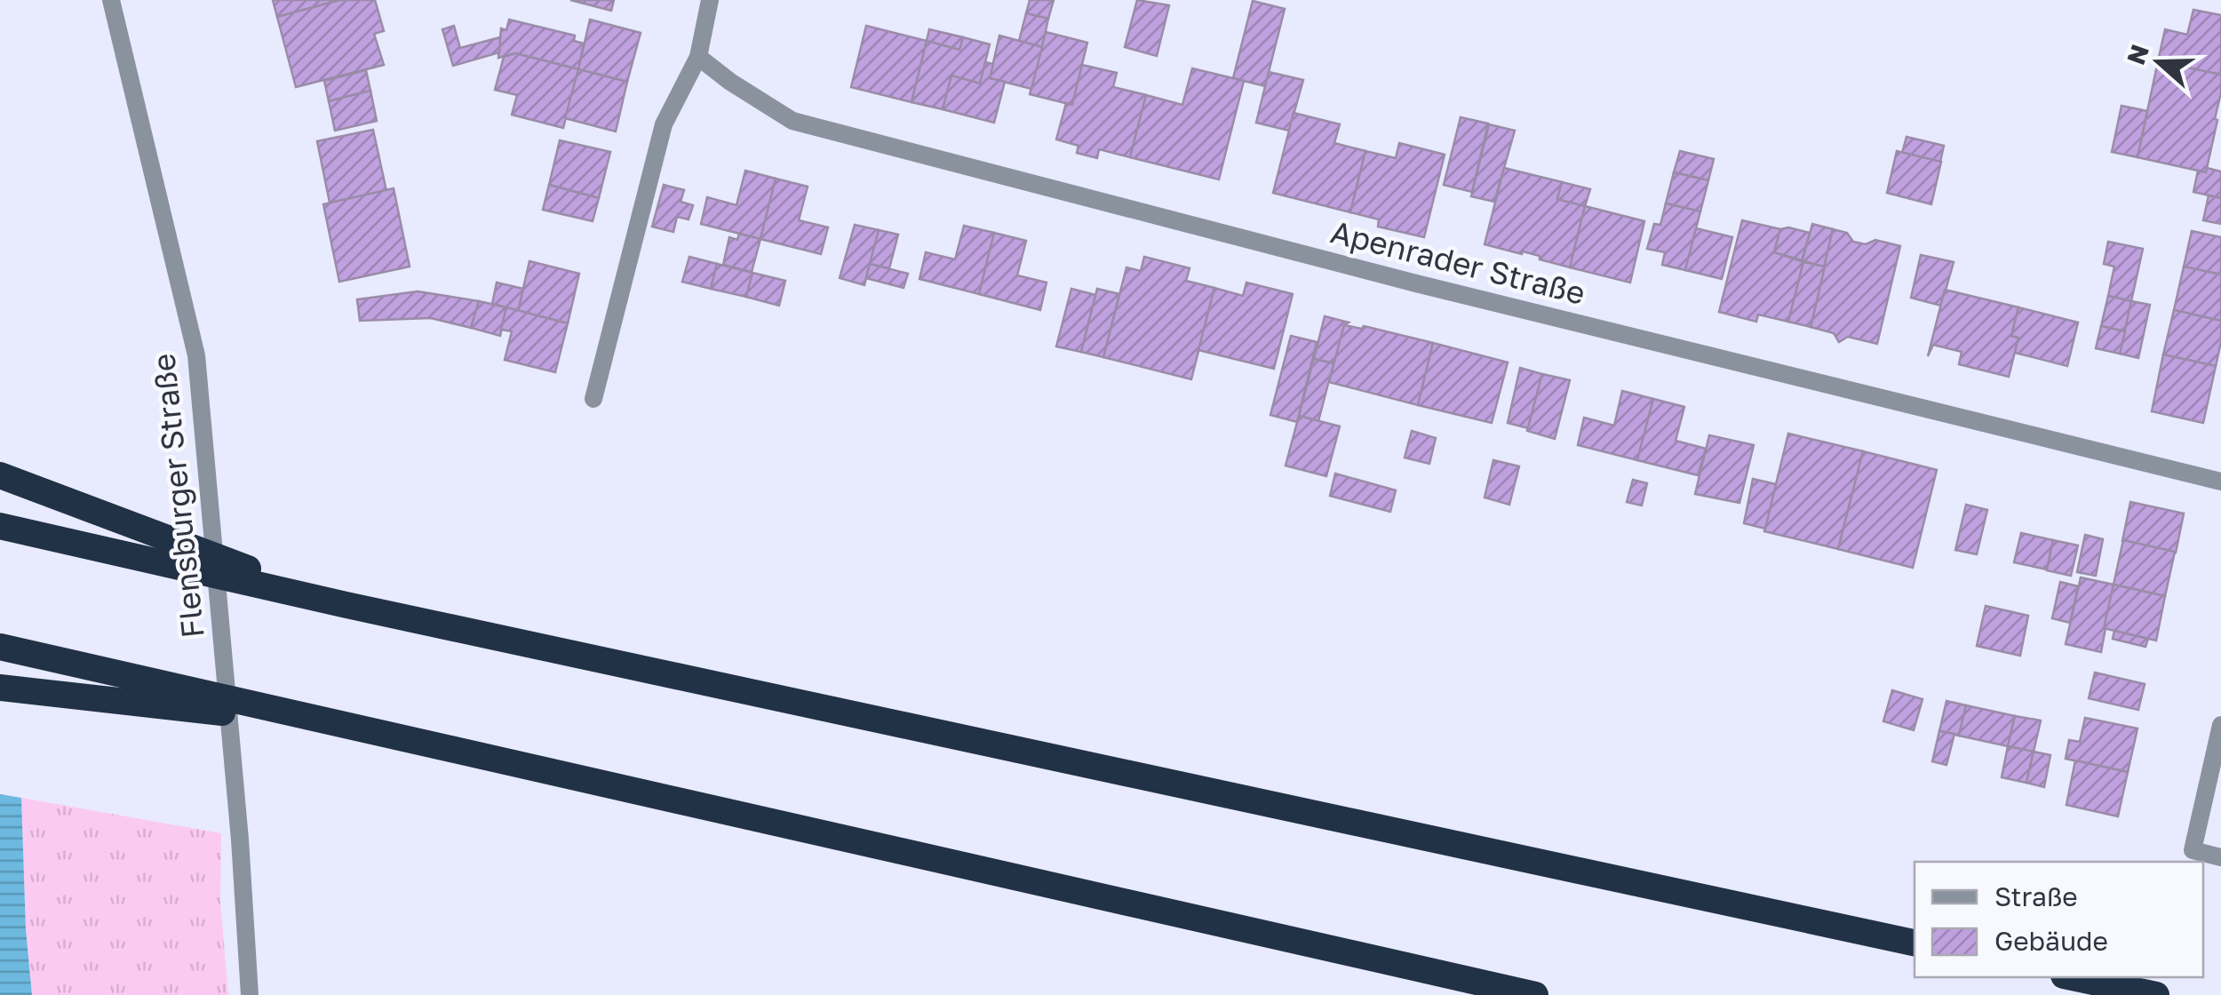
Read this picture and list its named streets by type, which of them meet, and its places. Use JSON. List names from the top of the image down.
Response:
{
  "streets": {
    "street": ["Apenrader Straße", "Flensburger Straße"]
  },
  "legend": ["Straße", "Gebäude"],
  "north": "left"
}
